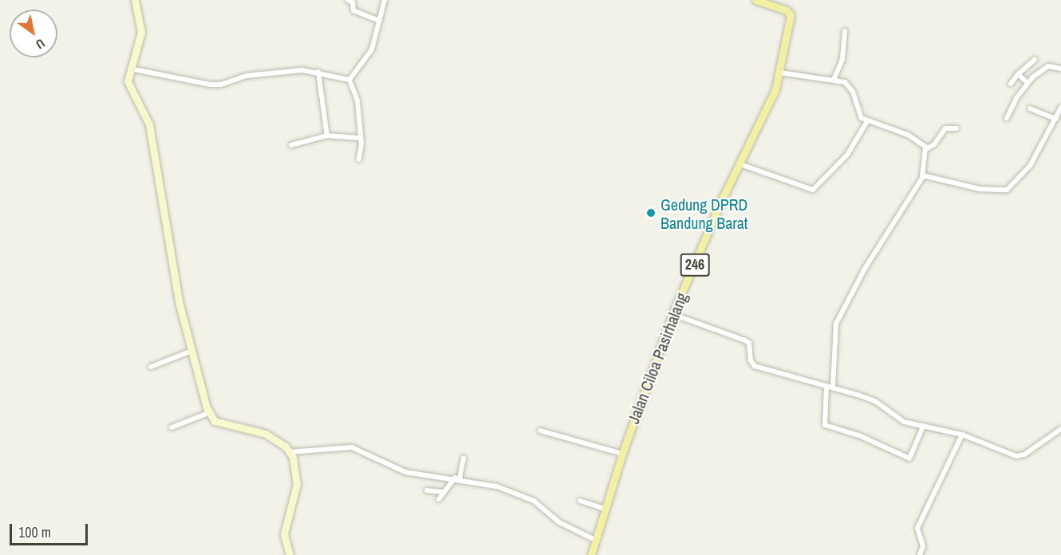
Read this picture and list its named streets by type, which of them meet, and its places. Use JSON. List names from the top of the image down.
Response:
{
  "streets": {
    "main road": ["246", "Jalan Ciloa Pasirhalang"]
  },
  "places": ["Gedung DPRD Bandung Barat"],
  "scale_bar": "100 m",
  "north": "bottom right"
}
